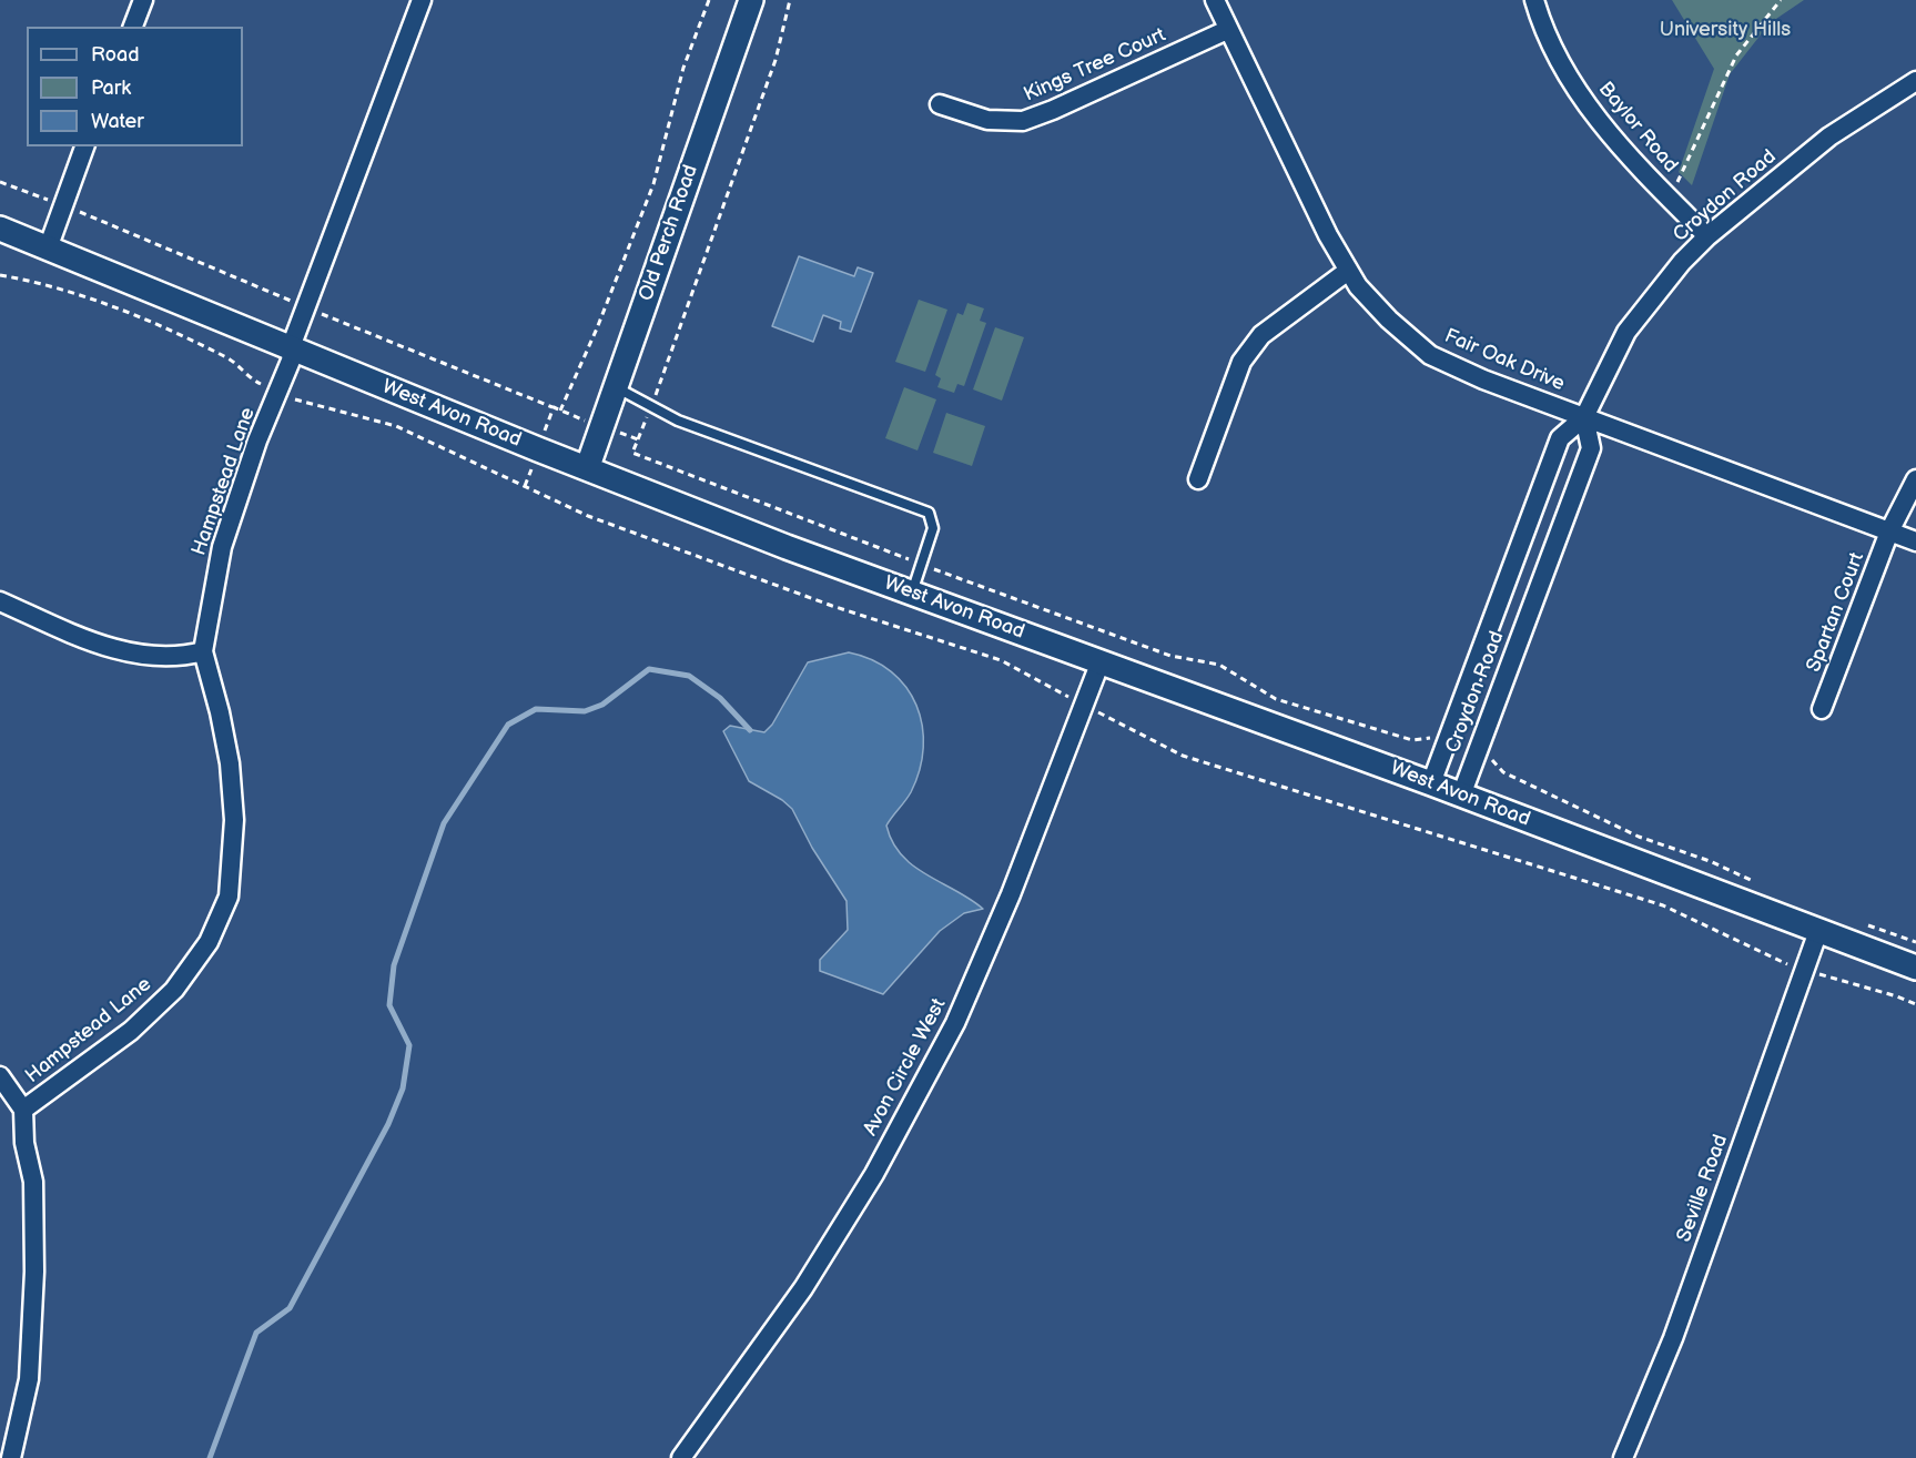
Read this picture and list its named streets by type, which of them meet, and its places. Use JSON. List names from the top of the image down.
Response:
{
  "streets": {
    "street": [
      "Kings Tree Court",
      "Baylor Road",
      "Croydon Road",
      "Old Perch Road",
      "Fair Oak Drive",
      "West Avon Road",
      "Hampstead Lane",
      "Spartan Court",
      "Avon Circle West",
      "Seville Road"
    ]
  },
  "crossings": [
    ["Kings Tree Court", "Fair Oak Drive"],
    ["Baylor Road", "Croydon Road"],
    ["Croydon Road", "Fair Oak Drive"],
    ["Croydon Road", "West Avon Road"],
    ["Old Perch Road", "West Avon Road"],
    ["Fair Oak Drive", "Spartan Court"],
    ["West Avon Road", "Hampstead Lane"],
    ["West Avon Road", "Avon Circle West"],
    ["West Avon Road", "Seville Road"]
  ],
  "parks": ["University Hills"],
  "legend": ["Road", "Park", "Water"]
}
